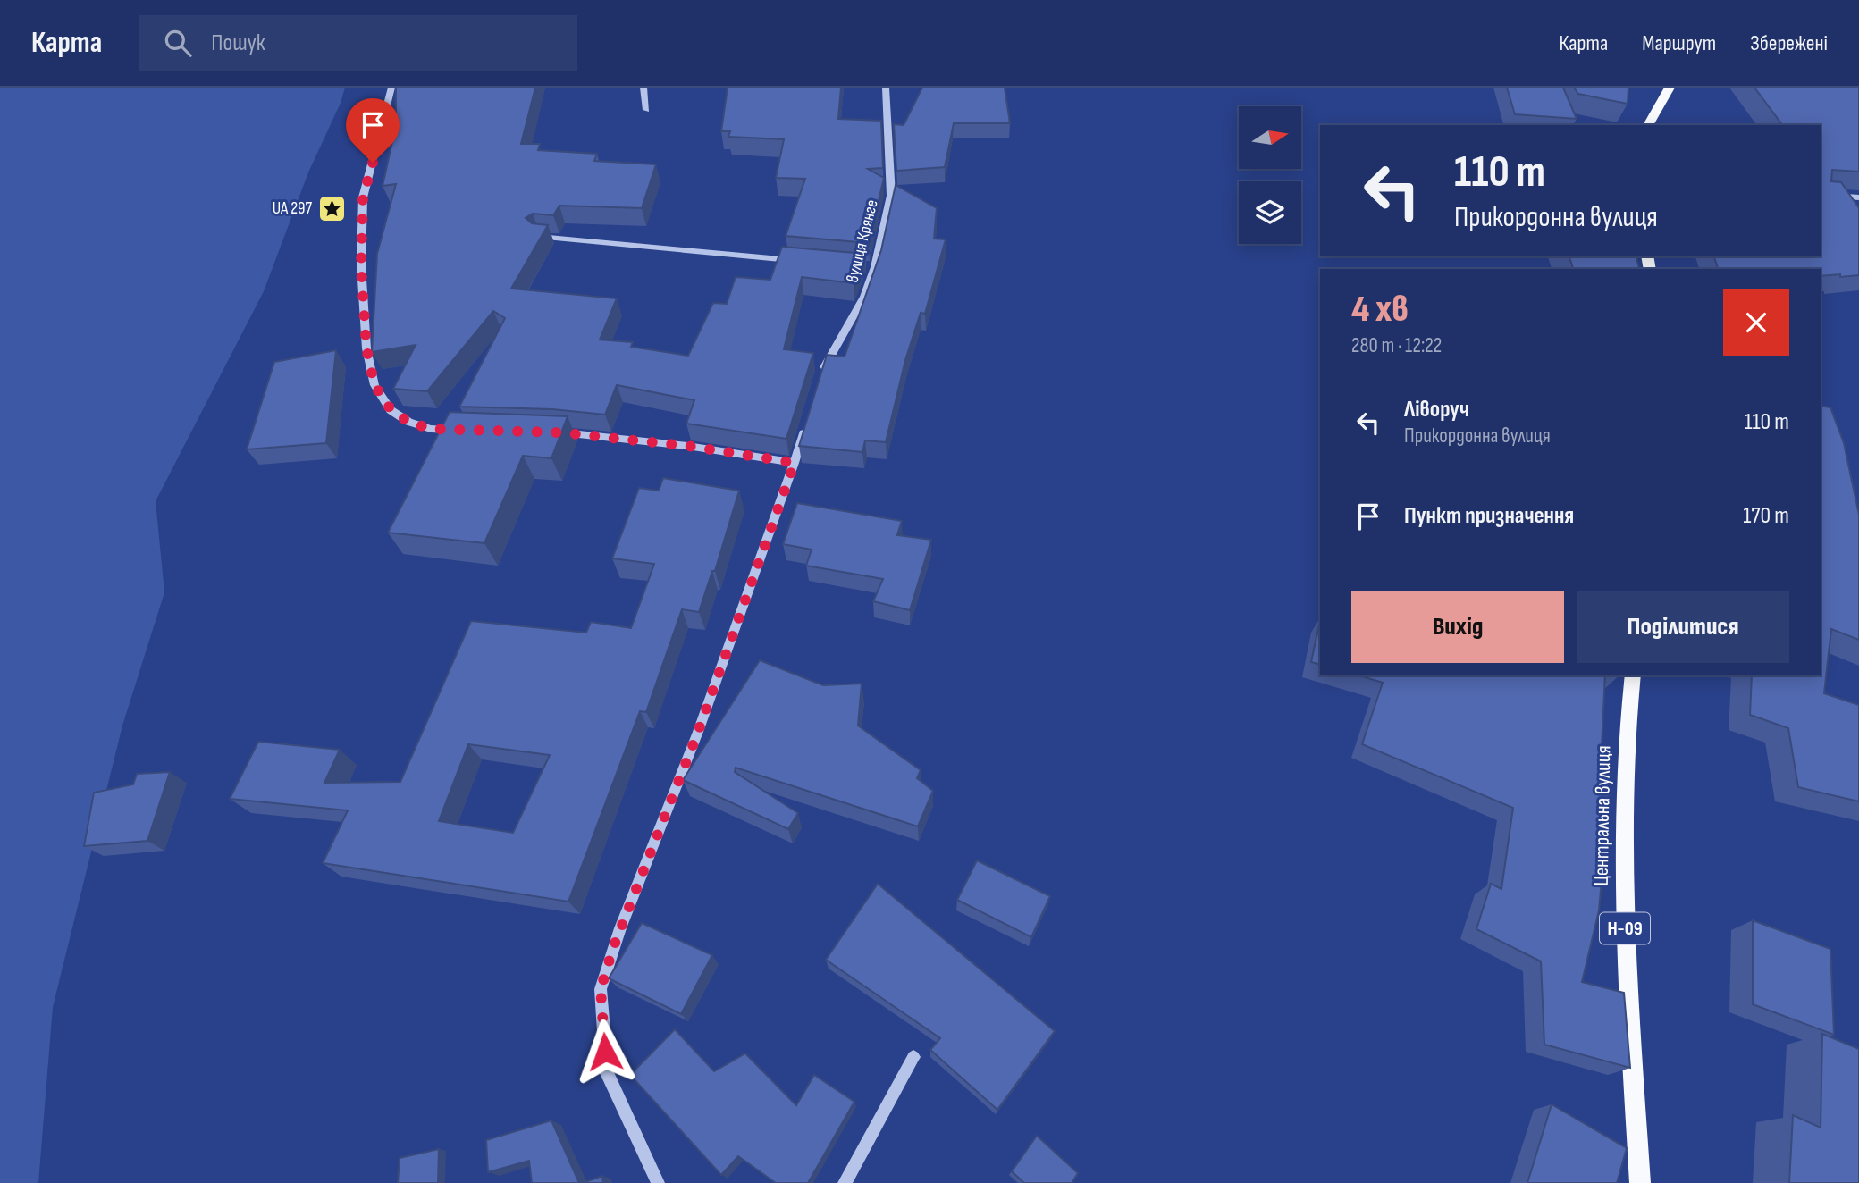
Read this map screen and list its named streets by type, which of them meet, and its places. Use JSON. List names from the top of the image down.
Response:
{
  "streets": {
    "main road": ["Центральна вулиця", "Н-09"],
    "street": ["вулиця Крянге"]
  },
  "places": {
    "place": ["UA 297"]
  },
  "north": "right",
  "page": {
    "header": "Карта",
    "search": "Пошук",
    "nav": ["Карта", "Маршрут", "Збережені"],
    "turn": ["110 m", "Прикордонна вулиця"],
    "heading": ["4 хв", "280 m · 12:22"],
    "list": [
      {
        "name": "Ліворуч",
        "note": "Прикордонна вулиця",
        "value": "110 m"
      },
      {
        "name": "Пункт призначення",
        "value": "170 m"
      }
    ],
    "buttons": ["Вихід", "Поділитися"]
  }
}
